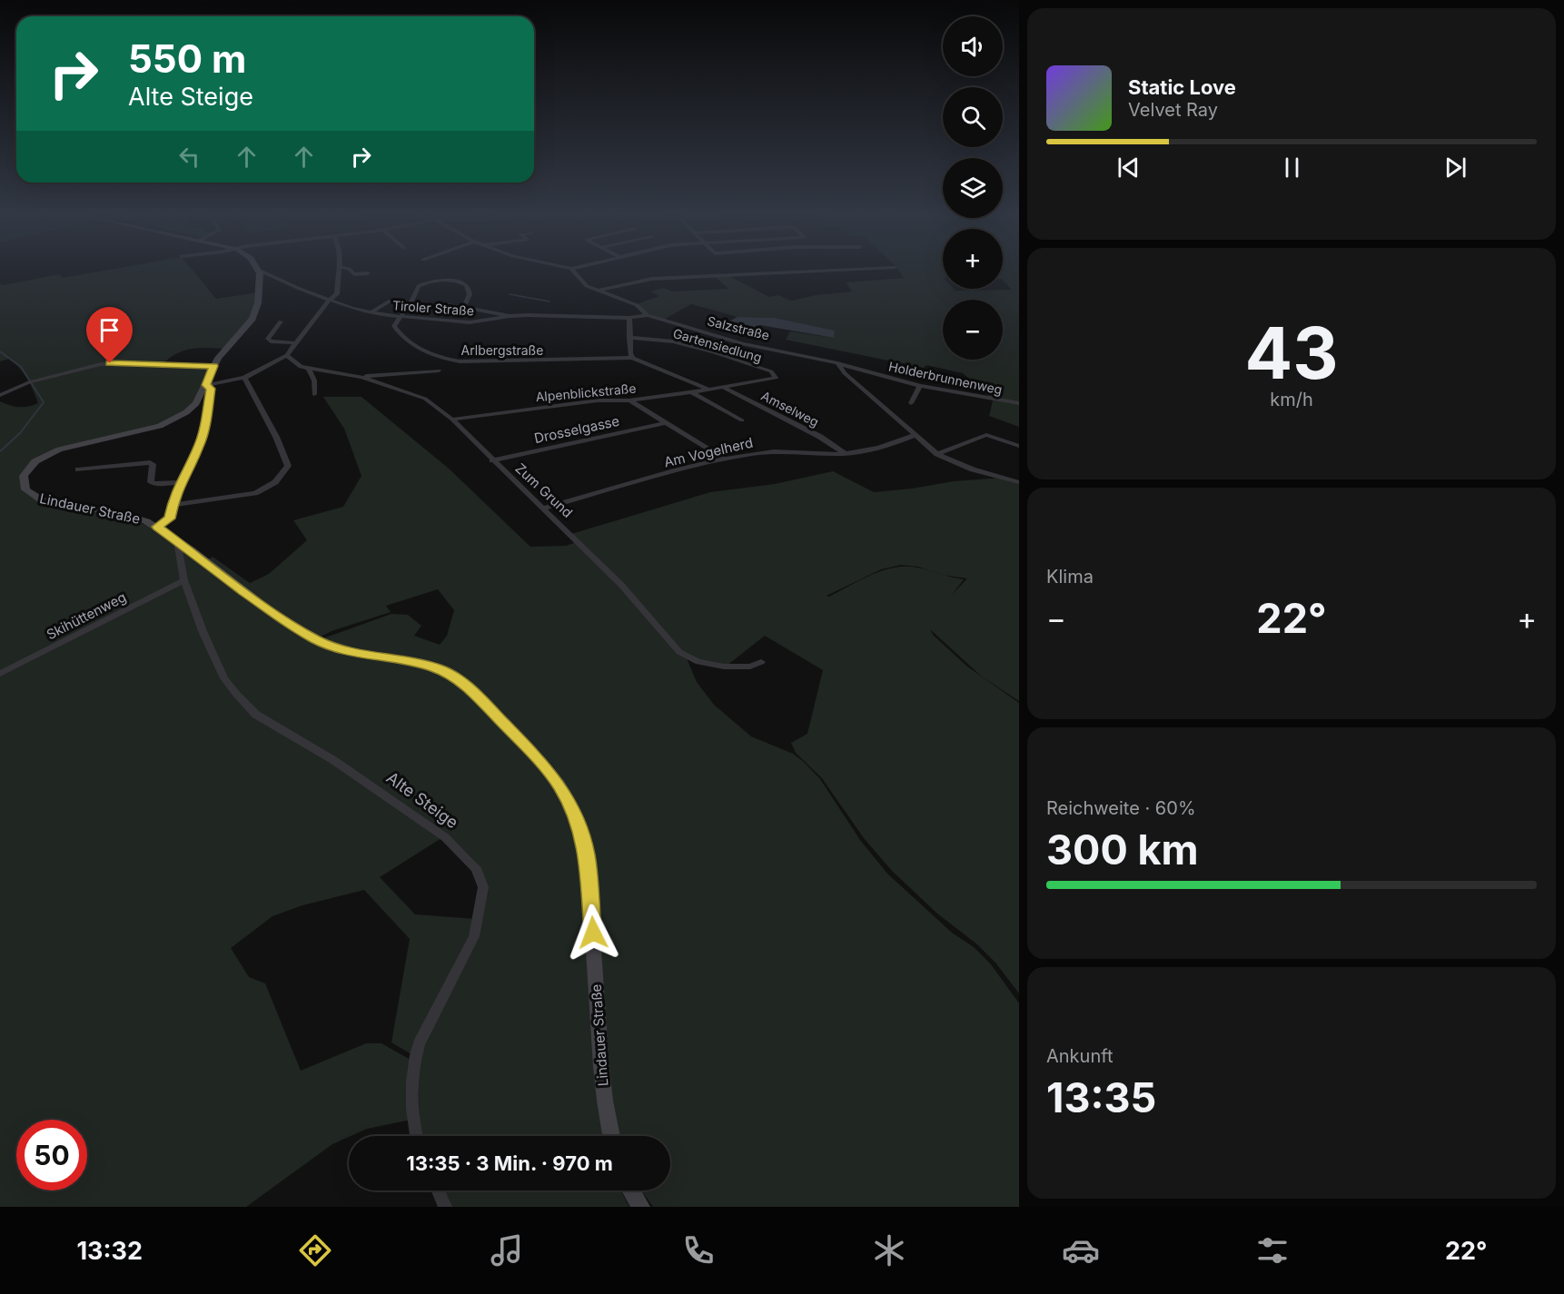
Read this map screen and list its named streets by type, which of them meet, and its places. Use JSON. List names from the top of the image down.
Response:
{
  "streets": {
    "main road": ["Lindauer Straße"],
    "street": [
      "Tiroler Straße",
      "Salzstraße",
      "Gartensiedlung",
      "Arlbergstraße",
      "Holderbrunnenweg",
      "Alpenblickstraße",
      "Amselweg",
      "Drosselgasse",
      "Am Vogelherd",
      "Zum Grund",
      "Skihüttenweg",
      "Alte Steige"
    ]
  },
  "crossings": [
    ["Tiroler Straße", "Salzstraße"],
    ["Tiroler Straße", "Arlbergstraße"],
    ["Tiroler Straße", "Lindauer Straße"],
    ["Salzstraße", "Holderbrunnenweg"],
    ["Gartensiedlung", "Alpenblickstraße"],
    ["Gartensiedlung", "Amselweg"],
    ["Alpenblickstraße", "Amselweg"],
    ["Alpenblickstraße", "Zum Grund"],
    ["Amselweg", "Am Vogelherd"],
    ["Drosselgasse", "Zum Grund"],
    ["Am Vogelherd", "Zum Grund"],
    ["Lindauer Straße", "Alte Steige"],
    ["Skihüttenweg", "Alte Steige"]
  ],
  "page": {
    "map_buttons": ["+", "−"],
    "turn": ["550 m", "Alte Steige"],
    "song": ["Static Love", "Velvet Ray"],
    "tile": [
      ["43", "km/h"],
      "Klima",
      ["Reichweite · 60%", "300 km"],
      ["Ankunft", "13:35"]
    ],
    "heat": ["−", "22°", "+"],
    "limit": "50",
    "trip": "13:35 · 3 Min. · 970 m",
    "tabs": ["13:32", "22°"]
  }
}
